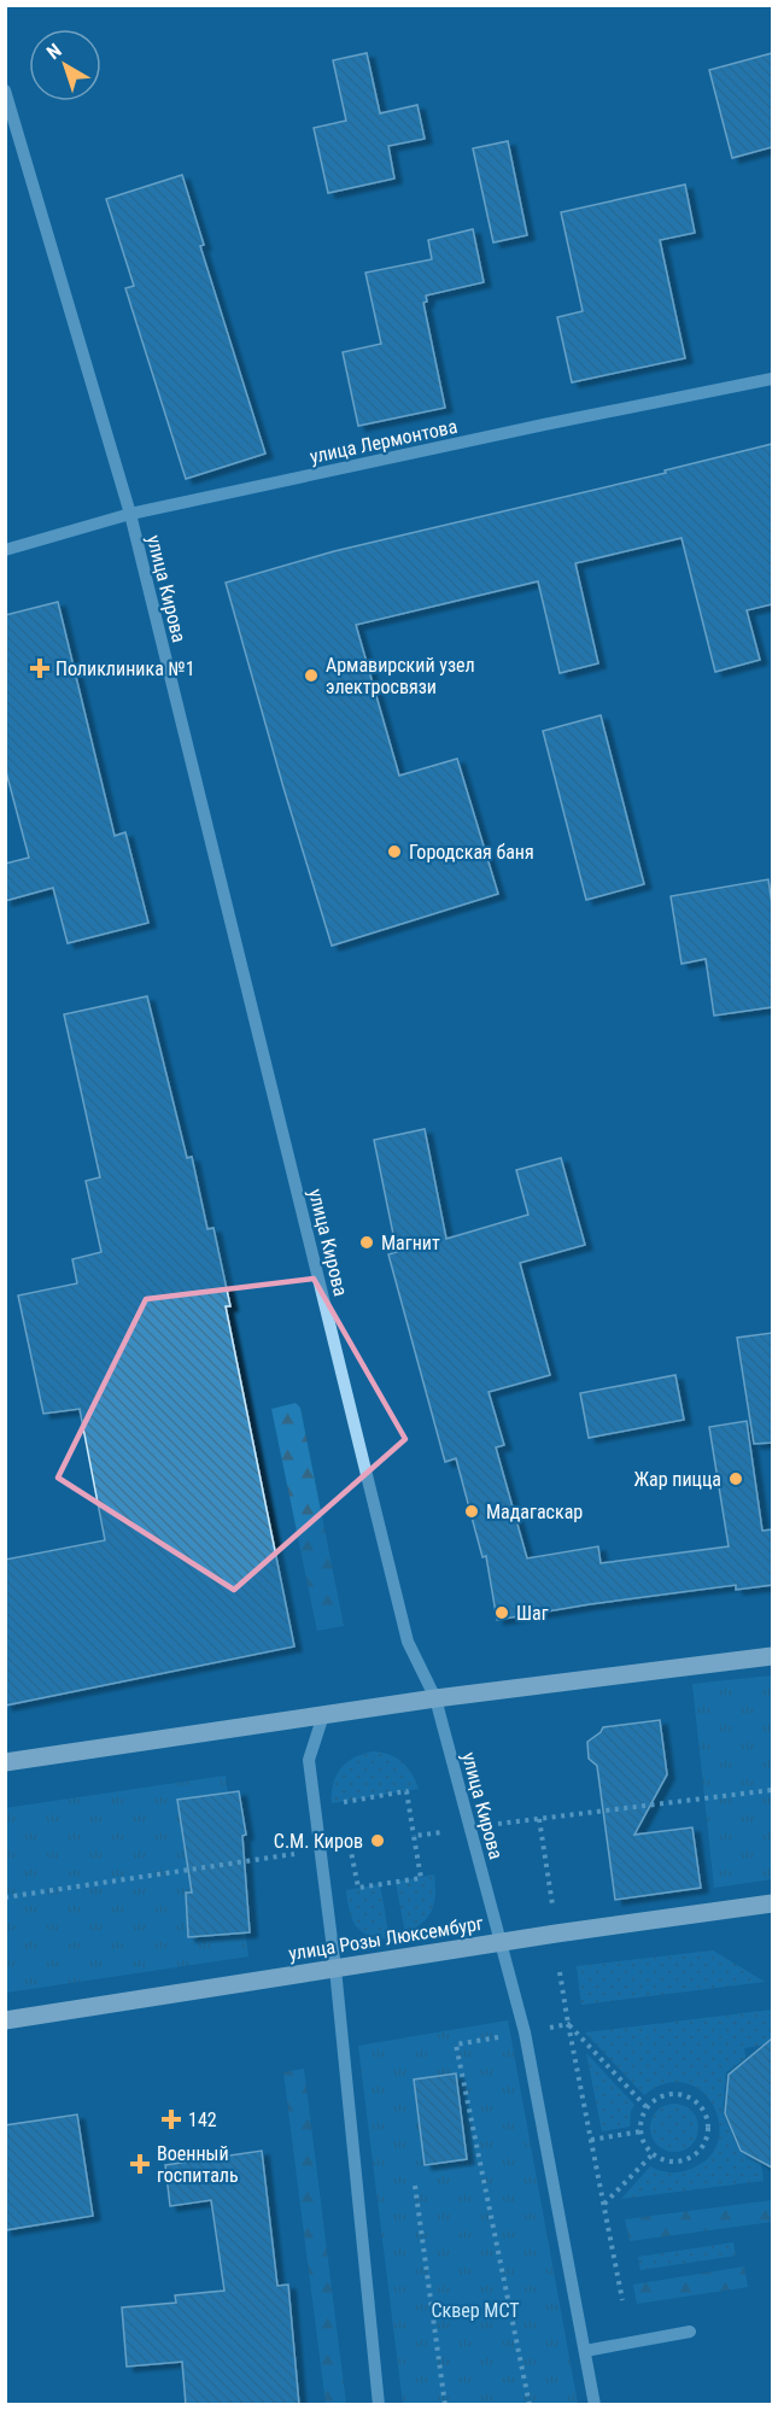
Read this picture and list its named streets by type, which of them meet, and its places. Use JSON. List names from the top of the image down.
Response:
{
  "streets": {
    "main road": ["улица Розы Люксембург"],
    "street": ["улица Лермонтова", "улица Кирова"]
  },
  "crossings": [
    ["улица Лермонтова", "улица Кирова"],
    ["улица Кирова", "улица Розы Люксембург"]
  ],
  "parks": ["Сквер МСТ"],
  "places": {
    "health": ["Поликлиника №1", "142", "Военный госпиталь"],
    "other": [
      "Армавирский узел электросвязи",
      "Городская баня",
      "Магнит",
      "Жар пицца",
      "Мадагаскар",
      "Шаг",
      "С.М. Киров"
    ]
  },
  "north": "top left"
}
